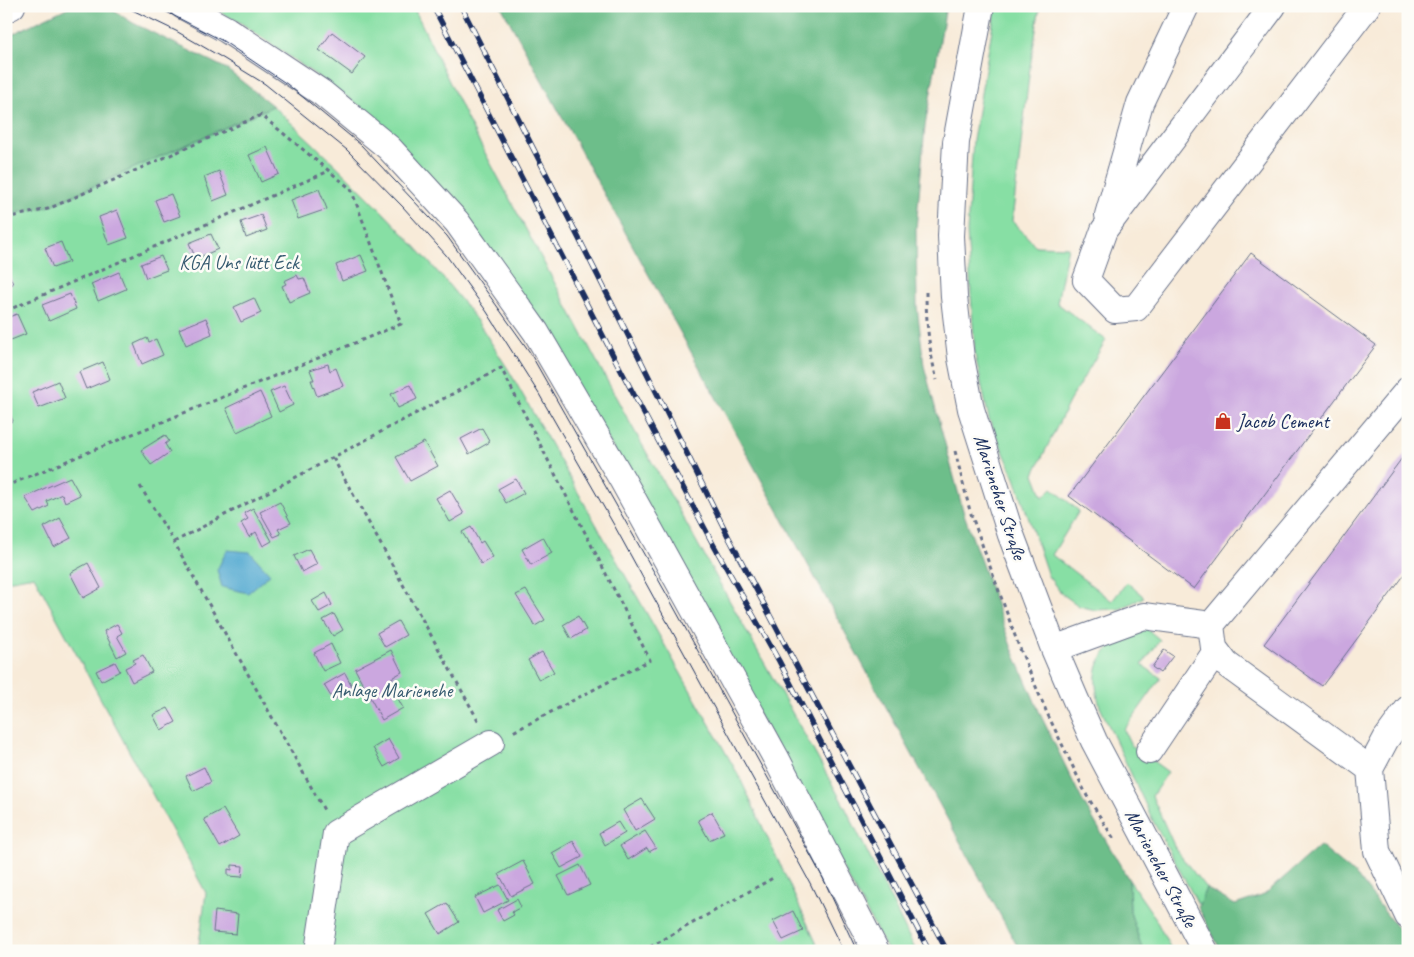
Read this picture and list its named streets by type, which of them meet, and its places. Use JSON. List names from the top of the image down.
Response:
{
  "streets": {
    "street": ["Marieneher Straße"]
  },
  "parks": ["KGA Uns lütt Eck", "Anlage Marienehe"],
  "places": {
    "shop": ["Jacob Cement"]
  }
}
